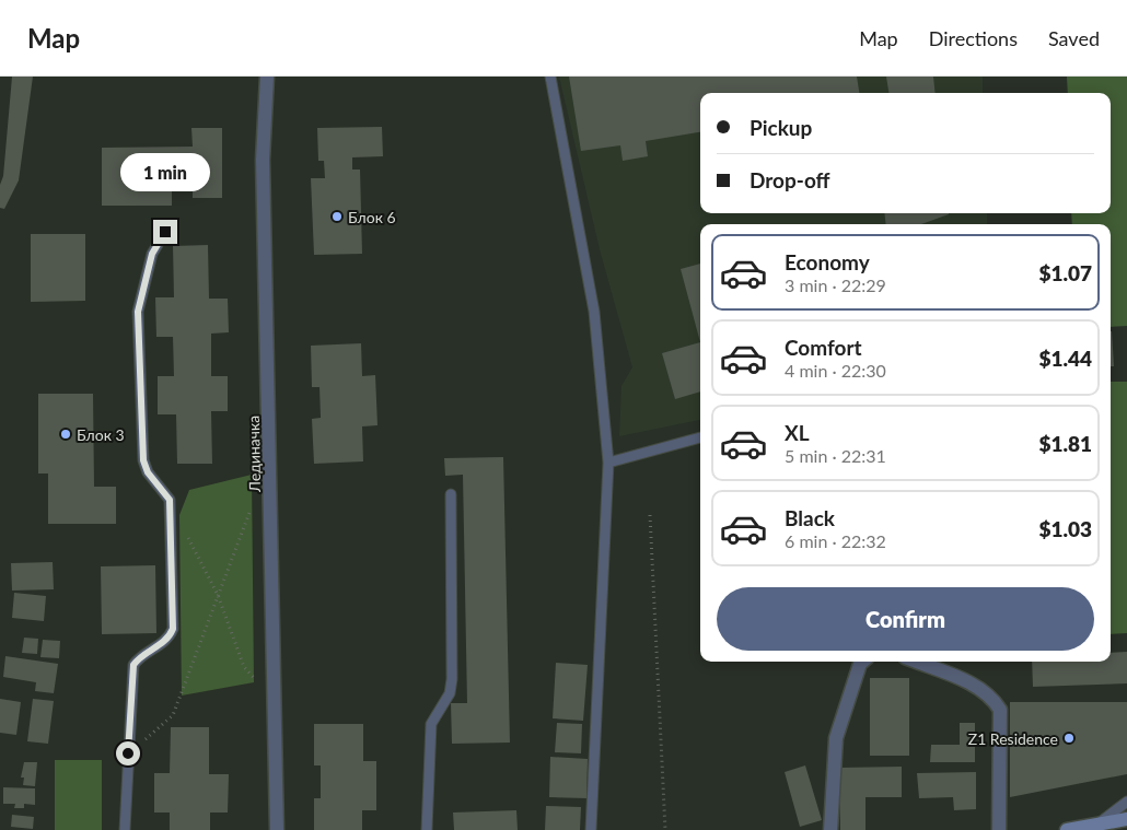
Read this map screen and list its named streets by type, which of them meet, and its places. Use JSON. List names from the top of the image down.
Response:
{
  "streets": {
    "street": ["Лединачка"]
  },
  "places": ["Блок 6", "Блок 3", "Z1 Residence"],
  "page": {
    "header": "Map",
    "nav": ["Map", "Directions", "Saved"],
    "banner": ["Pickup", "Drop-off"],
    "bubble": "1 min",
    "list": [
      {
        "name": "Economy",
        "note": "3 min · 22:29",
        "value": "$1.07"
      },
      {
        "name": "Comfort",
        "note": "4 min · 22:30",
        "value": "$1.44"
      },
      {
        "name": "XL",
        "note": "5 min · 22:31",
        "value": "$1.81"
      },
      {
        "name": "Black",
        "note": "6 min · 22:32",
        "value": "$1.03"
      }
    ],
    "buttons": "Confirm"
  }
}
